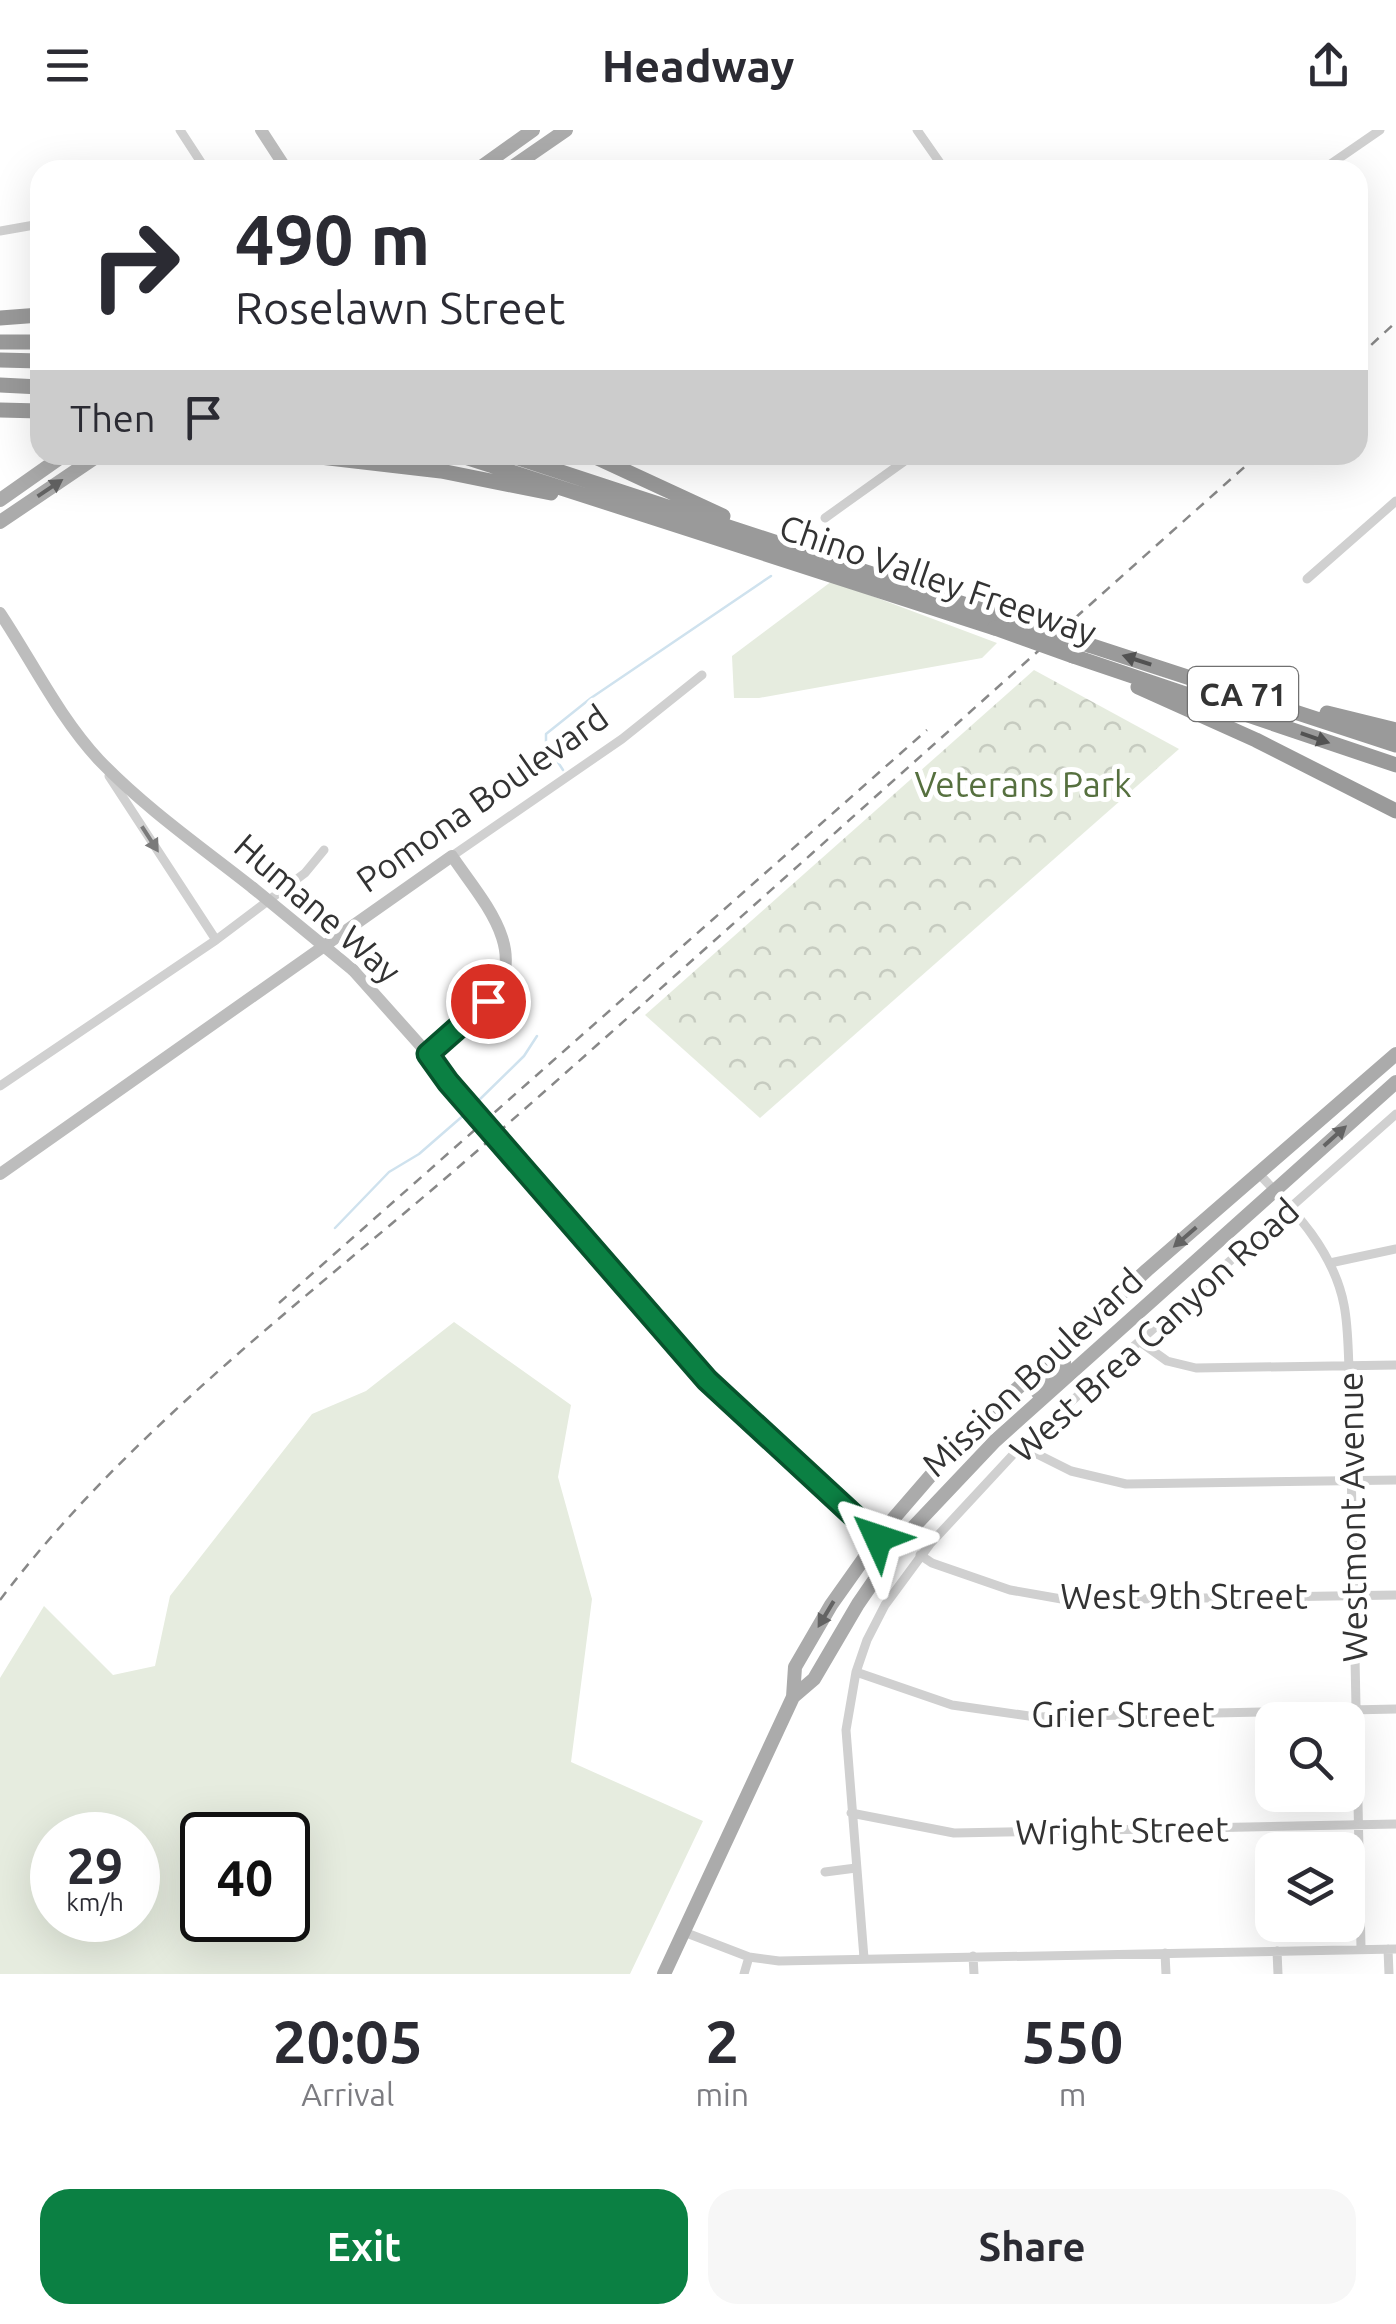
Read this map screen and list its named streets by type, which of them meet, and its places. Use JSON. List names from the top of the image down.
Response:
{
  "streets": {
    "highway": ["Chino Valley Freeway", "CA 71"],
    "main road": ["Mission Boulevard"],
    "street": [
      "Pomona Boulevard",
      "Humane Way",
      "West Brea Canyon Road",
      "Westmont Avenue",
      "West 9th Street",
      "Grier Street",
      "Wright Street"
    ]
  },
  "crossings": [
    ["Humane Way", "Mission Boulevard"],
    ["West Brea Canyon Road", "Westmont Avenue"],
    ["West Brea Canyon Road", "West 9th Street"],
    ["West Brea Canyon Road", "Grier Street"],
    ["West Brea Canyon Road", "Wright Street"],
    ["Mission Boulevard", "Westmont Avenue"],
    ["Westmont Avenue", "West 9th Street"],
    ["Westmont Avenue", "Wright Street"]
  ],
  "parks": ["Veterans Park"],
  "page": {
    "header": "Headway",
    "turn": ["490 m", "Roselawn Street"],
    "then": "Then",
    "speed": "29 km/h",
    "limit": "40",
    "eta": [
      "20:05",
      "Arrival",
      "2",
      "min",
      "550",
      "m"
    ],
    "buttons": ["Exit", "Share"]
  }
}
